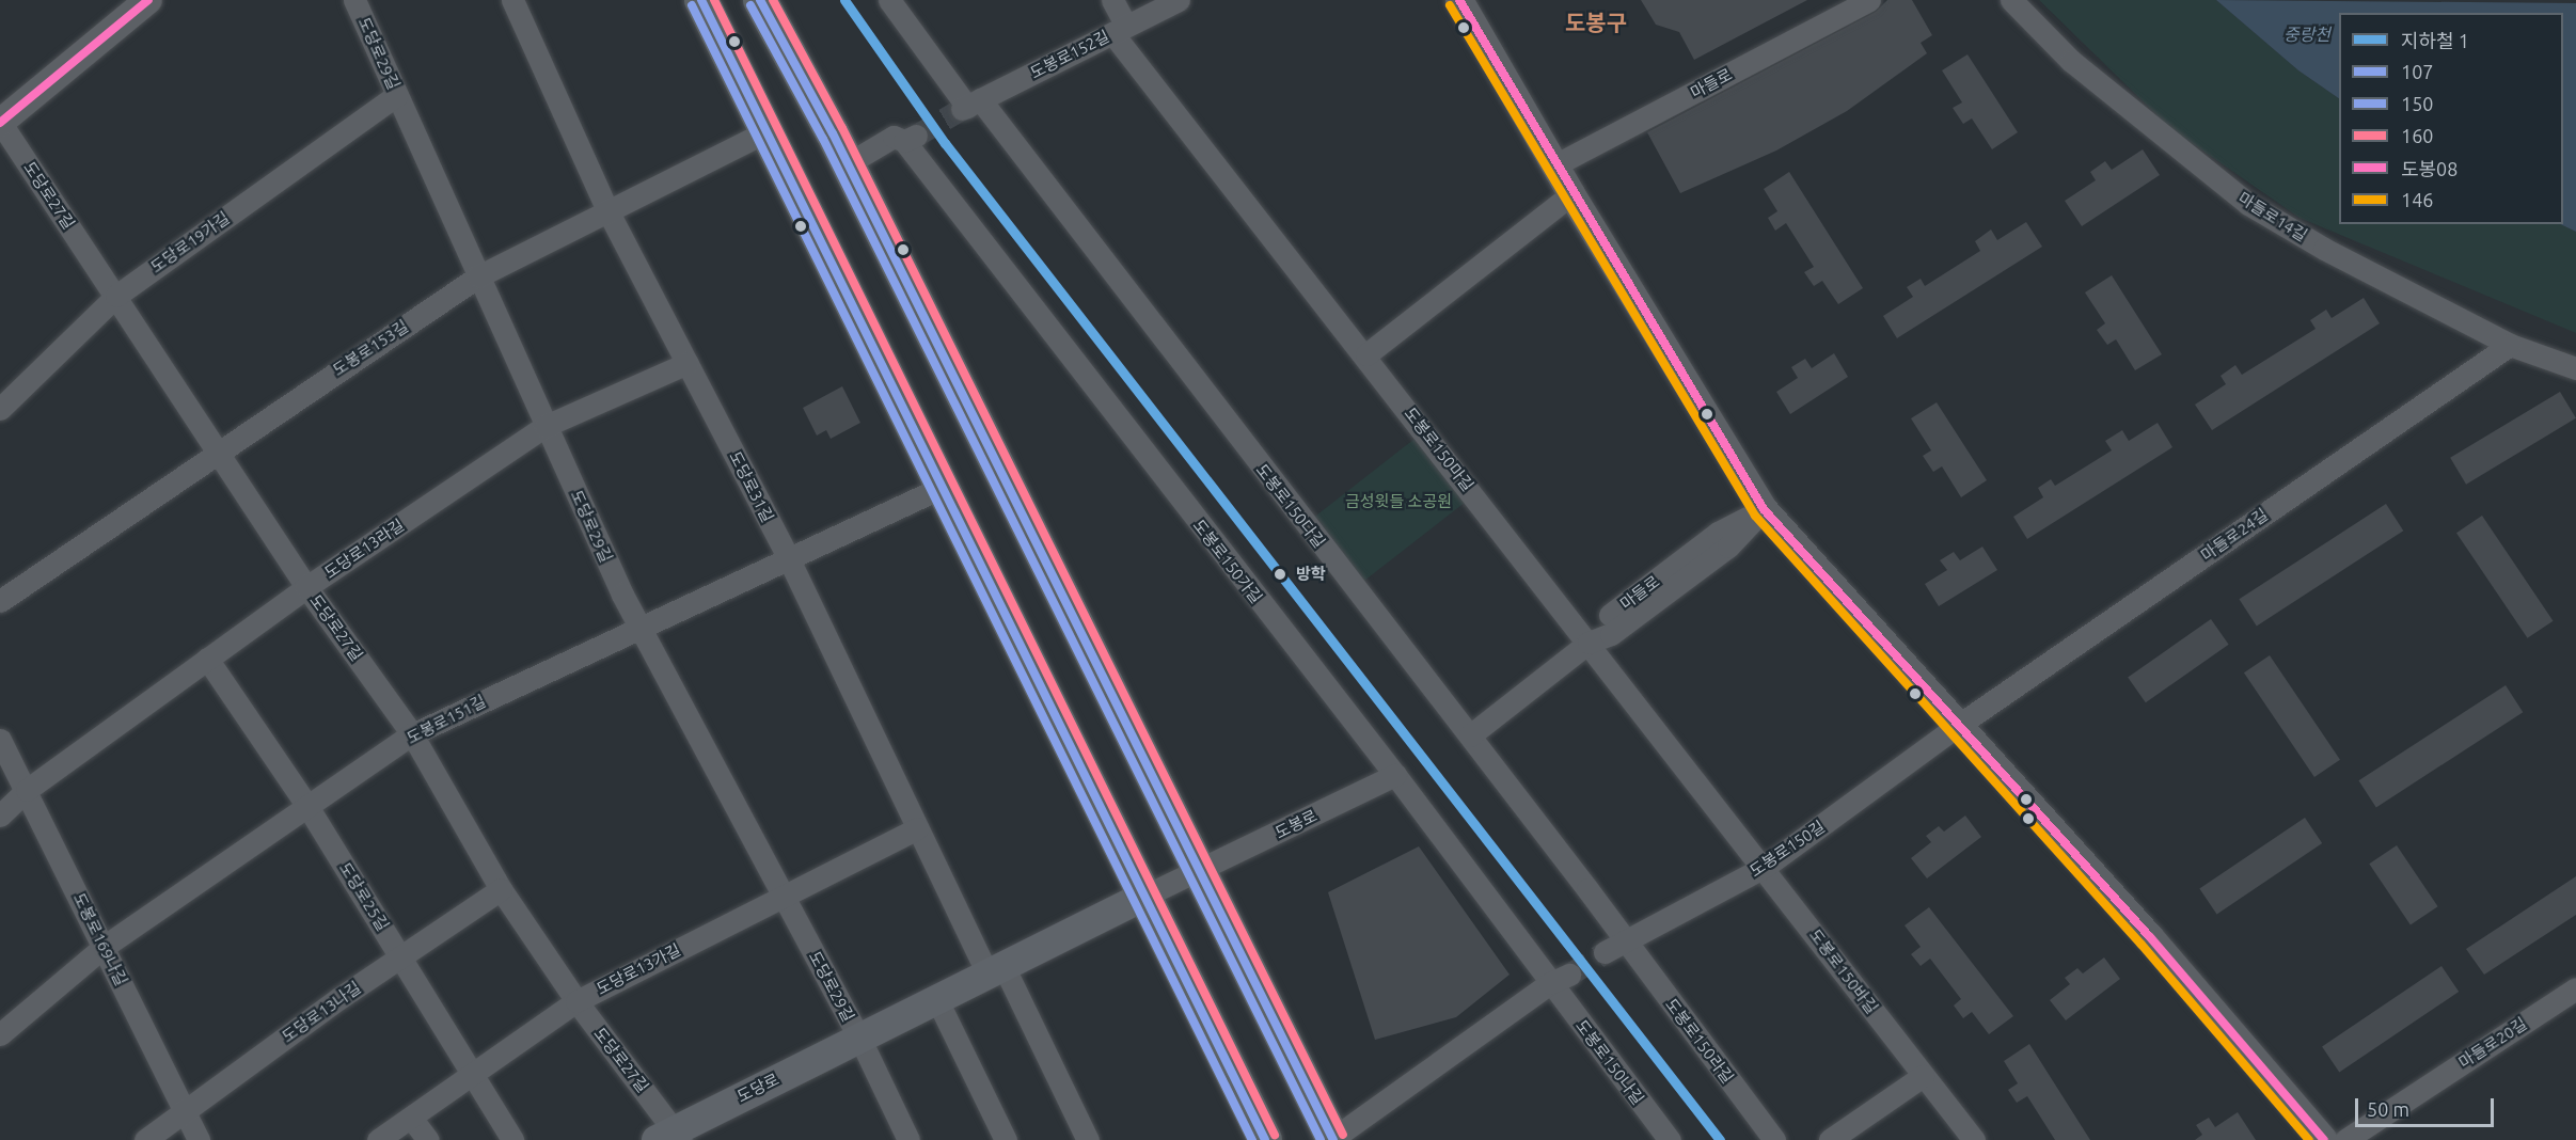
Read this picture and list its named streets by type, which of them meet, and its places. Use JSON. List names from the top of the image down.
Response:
{
  "streets": {
    "main road": ["도당로"],
    "street": [
      "도당로29길",
      "도봉로152길",
      "마들로",
      "도당로27길",
      "마들로14길",
      "도당로19가길",
      "도봉로153길",
      "도봉로150마길",
      "도당로31길",
      "도봉로150다길",
      "마들로24길",
      "도당로13라길",
      "도봉로150가길",
      "도봉로151길",
      "도봉로",
      "도봉로150길",
      "도당로25길",
      "도봉로169나길",
      "도당로13가길",
      "도봉로150바길",
      "도당로13나길",
      "도봉로150라길",
      "마들로20길",
      "도봉로150나길"
    ]
  },
  "crossings": [
    ["도당로29길", "도당로19가길"],
    ["도당로29길", "도봉로153길"],
    ["도당로29길", "도당로13라길"],
    ["도당로29길", "도봉로151길"],
    ["도당로29길", "도당로13가길"],
    ["도당로29길", "도당로"],
    ["도봉로152길", "도봉로150마길"],
    ["도봉로152길", "도봉로150다길"],
    ["마들로", "도봉로150마길"],
    ["마들로", "도봉로150다길"],
    ["도당로27길", "도당로19가길"],
    ["도당로27길", "도봉로153길"],
    ["도당로27길", "도당로13라길"],
    ["도당로27길", "도봉로151길"],
    ["도당로27길", "도당로13가길"],
    ["도당로27길", "도당로13나길"],
    ["도당로27길", "도당로"],
    ["마들로14길", "마들로24길"],
    ["도봉로153길", "도당로31길"],
    ["도봉로150마길", "도봉로150길"],
    ["도봉로150마길", "도봉로150바길"],
    ["도당로31길", "도당로13라길"],
    ["도당로31길", "도봉로151길"],
    ["도당로31길", "도당로13가길"],
    ["도당로31길", "도당로"],
    ["도봉로150다길", "도봉로150길"],
    ["도봉로150다길", "도봉로150라길"],
    ["마들로24길", "도봉로150길"],
    ["도당로13라길", "도당로25길"],
    ["도당로13라길", "도봉로169나길"],
    ["도봉로150가길", "도봉로"],
    ["도봉로150가길", "도봉로150나길"],
    ["도봉로151길", "도당로25길"],
    ["도봉로151길", "도봉로169나길"],
    ["도봉로", "도당로"],
    ["도봉로150길", "도봉로150바길"],
    ["도봉로150길", "도봉로150라길"],
    ["도당로25길", "도당로13가길"],
    ["도당로25길", "도당로13나길"],
    ["도봉로169나길", "도당로13나길"]
  ],
  "districts": ["도봉구"],
  "water": ["중랑천"],
  "parks": ["금성윗들 소공원"],
  "places": ["방학"],
  "lines": [
    "metro line 1",
    "transit line 107",
    "transit line 160",
    "transit line 도봉08",
    "transit line 150",
    "transit line 146"
  ],
  "legend": [
    "지하철 1",
    "107",
    "150",
    "160",
    "도봉08",
    "146"
  ],
  "scale_bar": "50 m"
}
